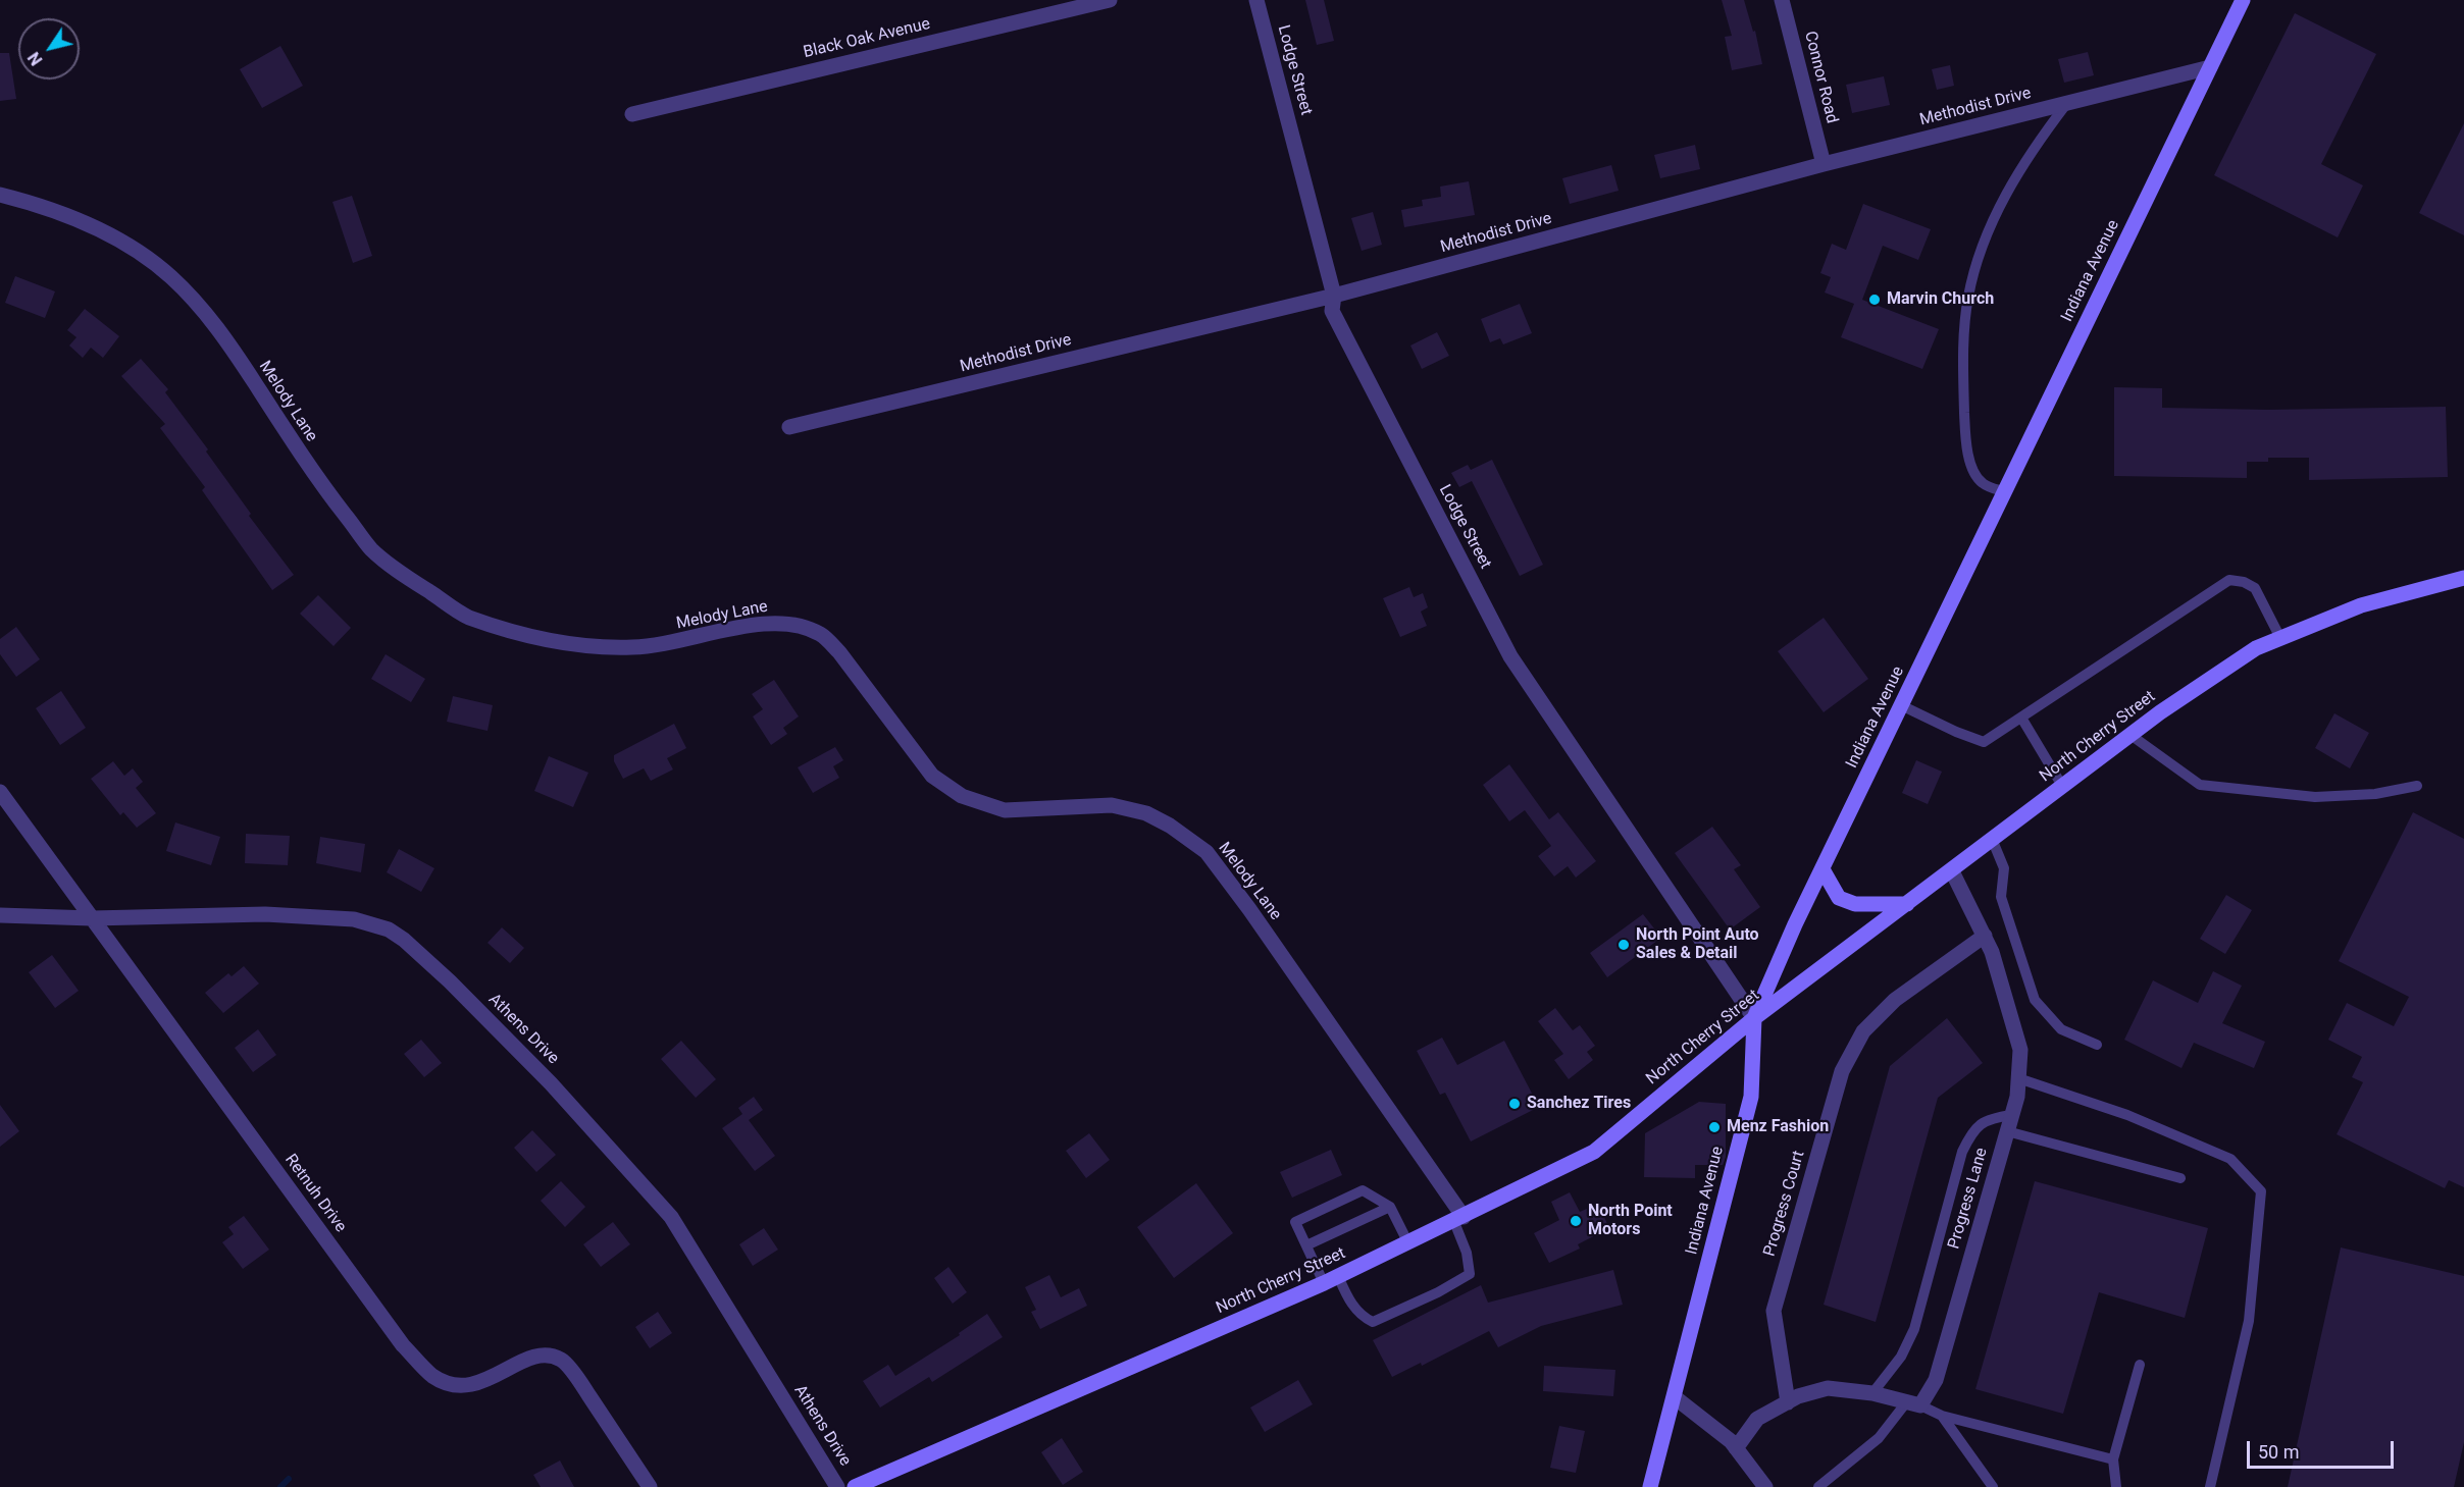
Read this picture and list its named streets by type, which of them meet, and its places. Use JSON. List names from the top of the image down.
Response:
{
  "streets": {
    "main road": ["Indiana Avenue", "North Cherry Street"],
    "street": [
      "Black Oak Avenue",
      "Lodge Street",
      "Connor Road",
      "Methodist Drive",
      "Melody Lane",
      "Athens Drive",
      "Retnuh Drive",
      "Progress Lane",
      "Progress Court"
    ]
  },
  "crossings": [
    ["Lodge Street", "Methodist Drive"],
    ["Lodge Street", "Indiana Avenue"],
    ["Lodge Street", "North Cherry Street"],
    ["Connor Road", "Methodist Drive"],
    ["Methodist Drive", "Indiana Avenue"],
    ["Indiana Avenue", "North Cherry Street"],
    ["Melody Lane", "North Cherry Street"],
    ["North Cherry Street", "Progress Lane"],
    ["Athens Drive", "Retnuh Drive"],
    ["Progress Lane", "Progress Court"]
  ],
  "places": [
    "Marvin Church",
    "North Point Auto Sales & Detail",
    "Sanchez Tires",
    "Menz Fashion",
    "North Point Motors"
  ],
  "scale_bar": "50 m",
  "north": "bottom left"
}
